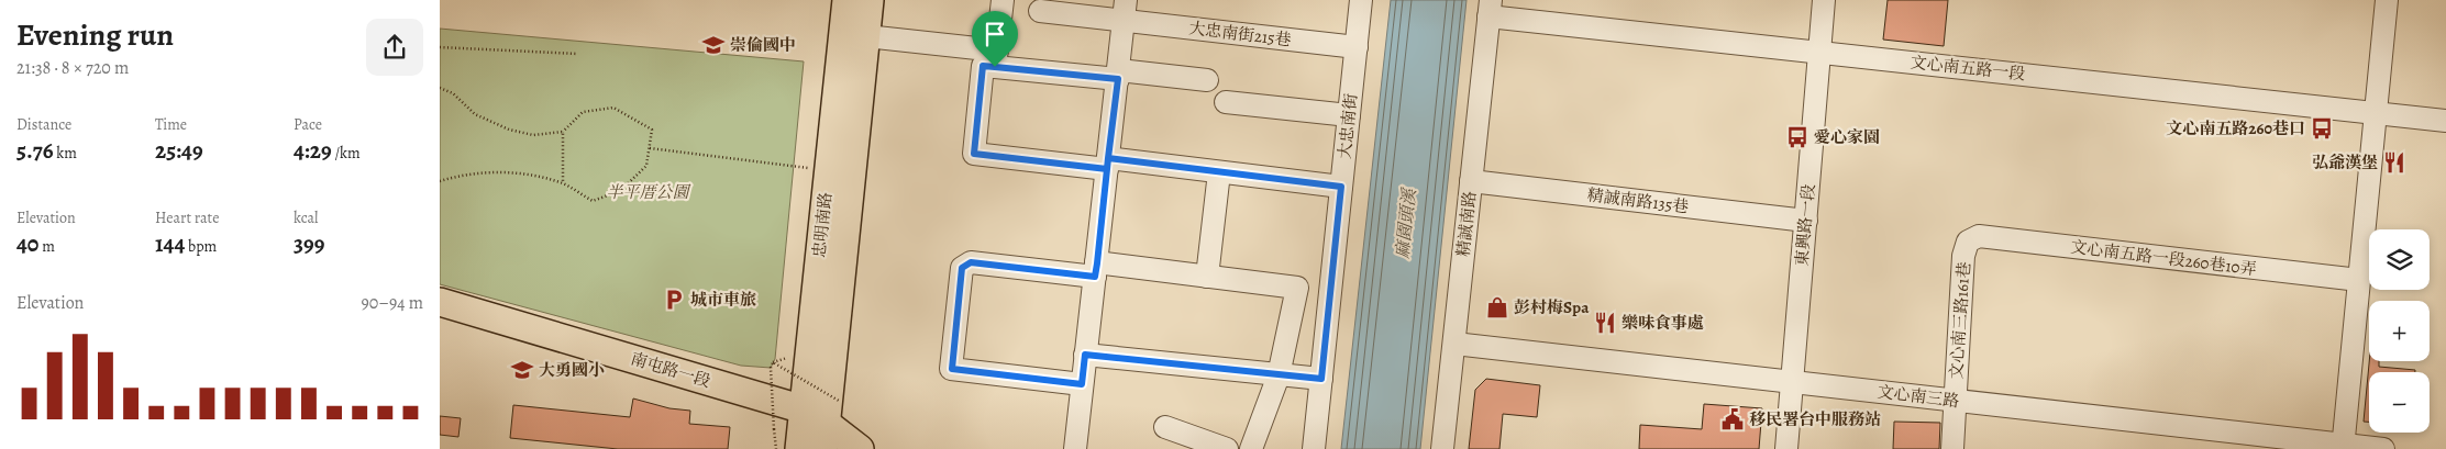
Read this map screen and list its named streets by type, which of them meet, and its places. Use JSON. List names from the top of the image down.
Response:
{
  "streets": {
    "main road": ["忠明南路", "南屯路一段"],
    "street": [
      "大忠南街215巷",
      "文心南五路一段",
      "大忠南街",
      "精誠南路135巷",
      "精誠南路",
      "東興路一段",
      "文心南五路一段260巷10弄",
      "文心南三路161巷",
      "文心南三路"
    ]
  },
  "crossings": [
    ["大忠南街215巷", "大忠南街"],
    ["文心南五路一段", "精誠南路"],
    ["文心南五路一段", "東興路一段"],
    ["精誠南路135巷", "精誠南路"],
    ["精誠南路135巷", "東興路一段"],
    ["精誠南路", "文心南三路"],
    ["忠明南路", "南屯路一段"],
    ["東興路一段", "文心南三路"],
    ["文心南五路一段260巷10弄", "文心南三路161巷"],
    ["文心南三路161巷", "文心南三路"]
  ],
  "water": ["麻園頭溪"],
  "parks": ["半平厝公園"],
  "places": {
    "school or university": ["崇倫國中", "大勇國小"],
    "bus stop": ["文心南五路260巷口", "愛心家園"],
    "restaurant": ["弘爺漢堡", "樂味食事處"],
    "parking": ["城市車旅"],
    "shop": ["彭村梅Spa"],
    "public building": ["移民署台中服務站"]
  },
  "page": {
    "heading": ["Evening run", "21:38 · 8 × 720 m"],
    "stats": [
      ["Distance", "5.76 km"],
      ["Time", "25:49"],
      ["Pace", "4:29 /km"],
      ["Elevation", "40 m"],
      ["Heart rate", "144 bpm"],
      ["kcal", "399"]
    ],
    "map_buttons": ["+", "−"],
    "chart": ["Elevation", "90–94 m"]
  }
}
